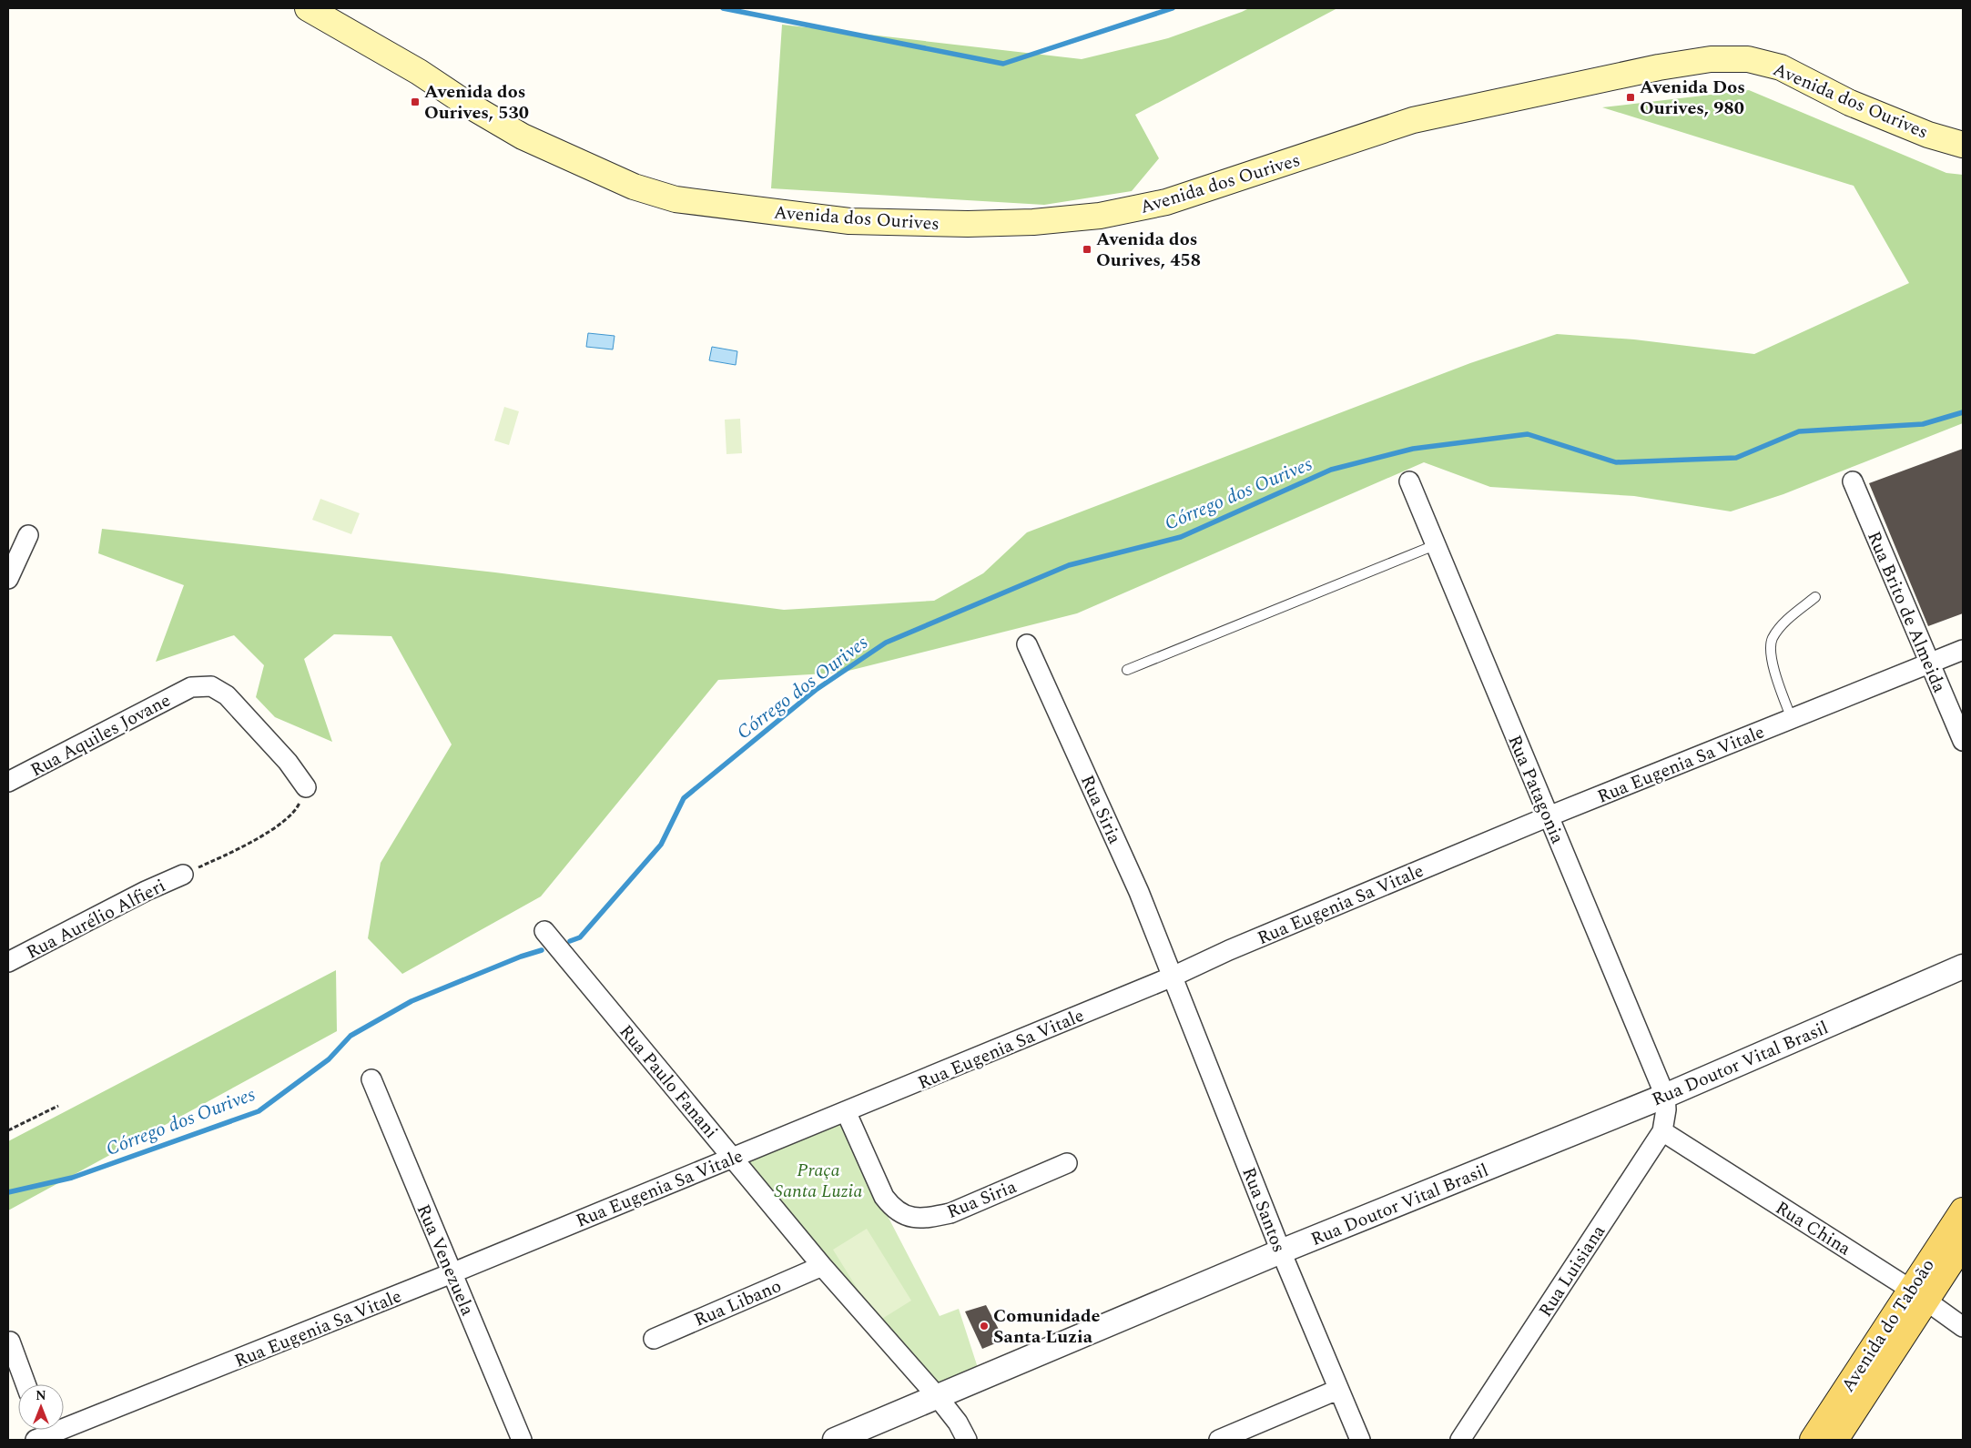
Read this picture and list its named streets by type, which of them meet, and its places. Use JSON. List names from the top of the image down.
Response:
{
  "streets": {
    "main road": ["Avenida dos Ourives", "Avenida do Taboão"],
    "street": [
      "Rua Brito de Almeida",
      "Rua Aquiles Jovane",
      "Rua Eugenia Sa Vitale",
      "Rua Patagonia",
      "Rua Siria",
      "Rua Aurélio Alfieri",
      "Rua Doutor Vital Brasil",
      "Rua Paulo Fanani",
      "Rua Santos",
      "Rua China",
      "Rua Venezuela",
      "Rua Luisiana",
      "Rua Libano"
    ]
  },
  "crossings": [
    ["Rua Brito de Almeida", "Rua Eugenia Sa Vitale"],
    ["Rua Eugenia Sa Vitale", "Rua Patagonia"],
    ["Rua Eugenia Sa Vitale", "Rua Siria"],
    ["Rua Eugenia Sa Vitale", "Rua Paulo Fanani"],
    ["Rua Eugenia Sa Vitale", "Rua Santos"],
    ["Rua Eugenia Sa Vitale", "Rua Venezuela"],
    ["Rua Patagonia", "Rua Doutor Vital Brasil"],
    ["Rua Patagonia", "Rua Luisiana"],
    ["Rua Siria", "Rua Santos"],
    ["Rua Doutor Vital Brasil", "Rua Paulo Fanani"],
    ["Rua Doutor Vital Brasil", "Rua Santos"],
    ["Rua Doutor Vital Brasil", "Rua Luisiana"],
    ["Rua Paulo Fanani", "Rua Libano"],
    ["Rua China", "Rua Luisiana"],
    ["Rua China", "Avenida do Taboão"]
  ],
  "water": ["Córrego dos Ourives"],
  "parks": ["Praça Santa Luzia"],
  "places": {
    "transit": ["Avenida Dos Ourives, 980", "Avenida dos Ourives, 530", "Avenida dos Ourives, 458"],
    "other": ["Comunidade Santa Luzia"]
  },
  "north": "top"
}
